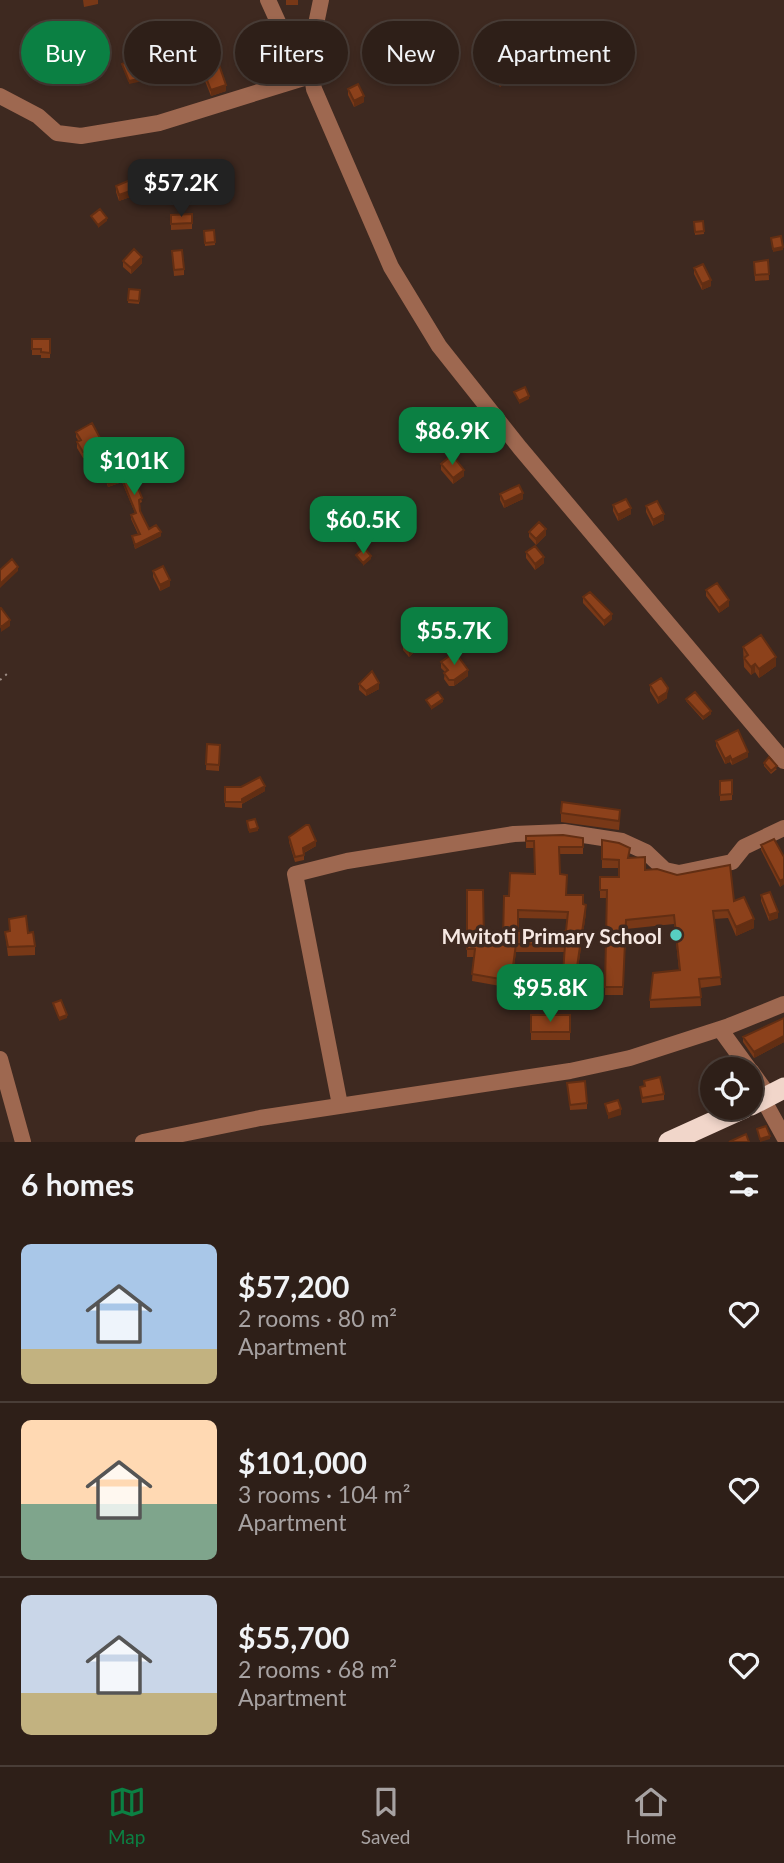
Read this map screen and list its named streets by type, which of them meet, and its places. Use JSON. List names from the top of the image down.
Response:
{
  "places": ["Mwitoti Primary School"],
  "page": {
    "chip": [
      "Buy",
      "Rent",
      "Filters",
      "New",
      "Apartment"
    ],
    "price": [
      "$57.2K",
      "$86.9K",
      "$101K",
      "$60.5K",
      "$55.7K",
      "$95.8K"
    ],
    "heading": "6 homes",
    "list": [
      {
        "name": "$57,200",
        "note": "2 rooms · 80 m² · Apartment"
      },
      {
        "name": "$101,000",
        "note": "3 rooms · 104 m² · Apartment"
      },
      {
        "name": "$55,700",
        "note": "2 rooms · 68 m² · Apartment"
      }
    ],
    "tabs": ["Map", "Saved", "Home"]
  }
}
